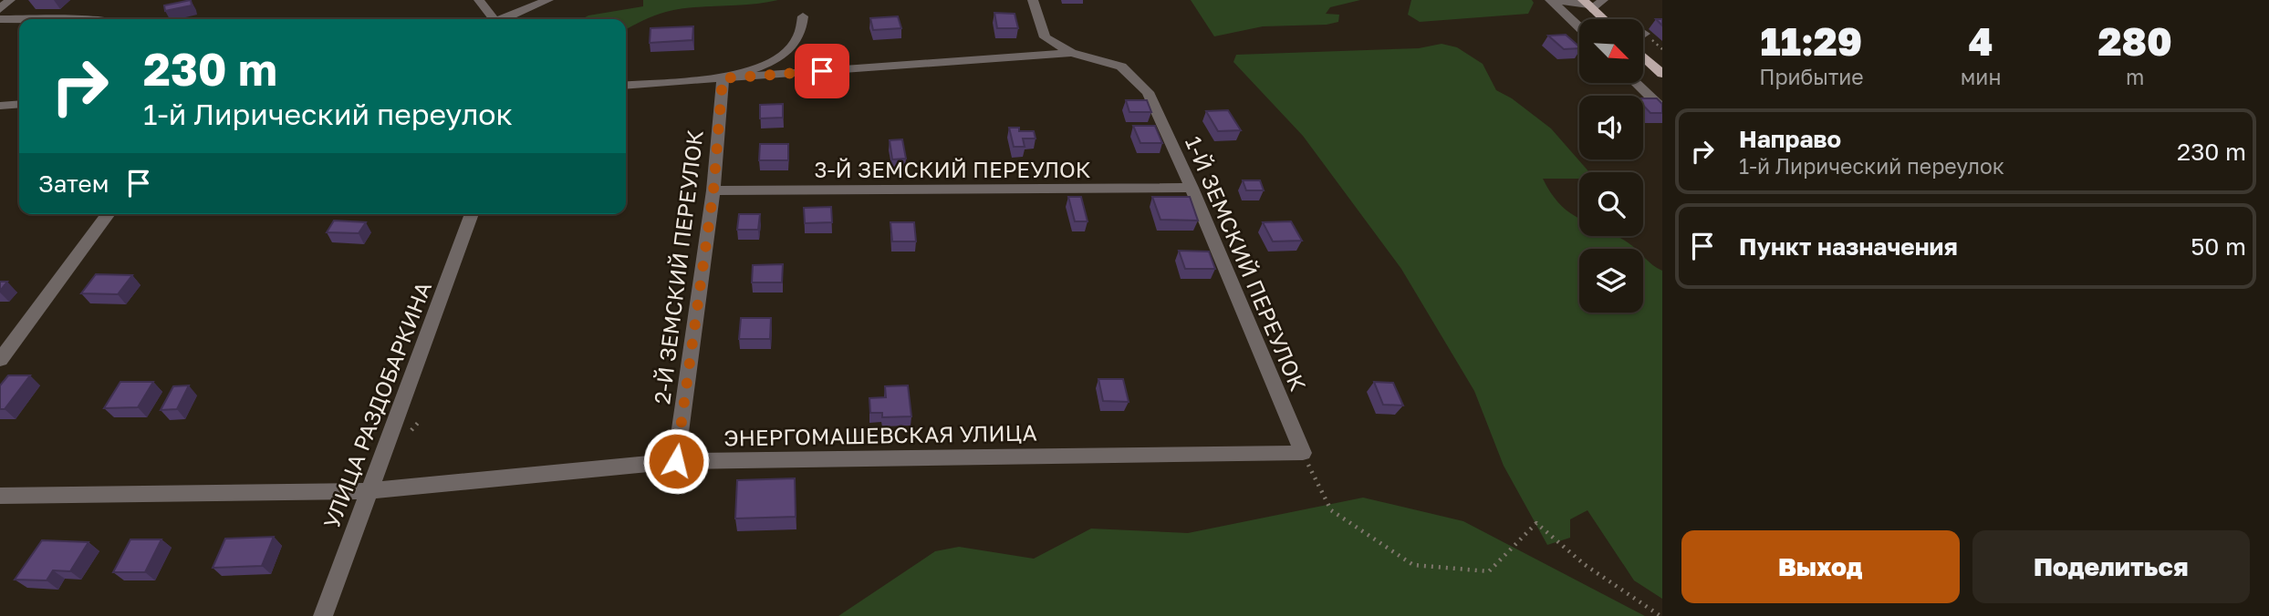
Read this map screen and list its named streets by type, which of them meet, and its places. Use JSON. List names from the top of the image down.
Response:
{
  "streets": {
    "street": [
      "3-Й ЗЕМСКИЙ ПЕРЕУЛОК",
      "1-Й ЗЕМСКИЙ ПЕРЕУЛОК",
      "2-Й ЗЕМСКИЙ ПЕРЕУЛОК",
      "УЛИЦА РАЗДОБАРКИНА",
      "ЭНЕРГОМАШЕВСКАЯ УЛИЦА"
    ]
  },
  "crossings": [
    ["3-Й ЗЕМСКИЙ ПЕРЕУЛОК", "1-Й ЗЕМСКИЙ ПЕРЕУЛОК"],
    ["3-Й ЗЕМСКИЙ ПЕРЕУЛОК", "2-Й ЗЕМСКИЙ ПЕРЕУЛОК"],
    ["1-Й ЗЕМСКИЙ ПЕРЕУЛОК", "ЭНЕРГОМАШЕВСКАЯ УЛИЦА"],
    ["2-Й ЗЕМСКИЙ ПЕРЕУЛОК", "ЭНЕРГОМАШЕВСКАЯ УЛИЦА"],
    ["УЛИЦА РАЗДОБАРКИНА", "ЭНЕРГОМАШЕВСКАЯ УЛИЦА"]
  ],
  "north": "bottom right",
  "page": {
    "eta": [
      "11:29",
      "Прибытие",
      "4",
      "мин",
      "280",
      "m"
    ],
    "turn": ["230 m", "1-й Лирический переулок"],
    "list": [
      {
        "name": "Направо",
        "note": "1-й Лирический переулок",
        "value": "230 m"
      },
      {
        "name": "Пункт назначения",
        "value": "50 m"
      }
    ],
    "then": "Затем",
    "buttons": ["Выход", "Поделиться"]
  }
}
